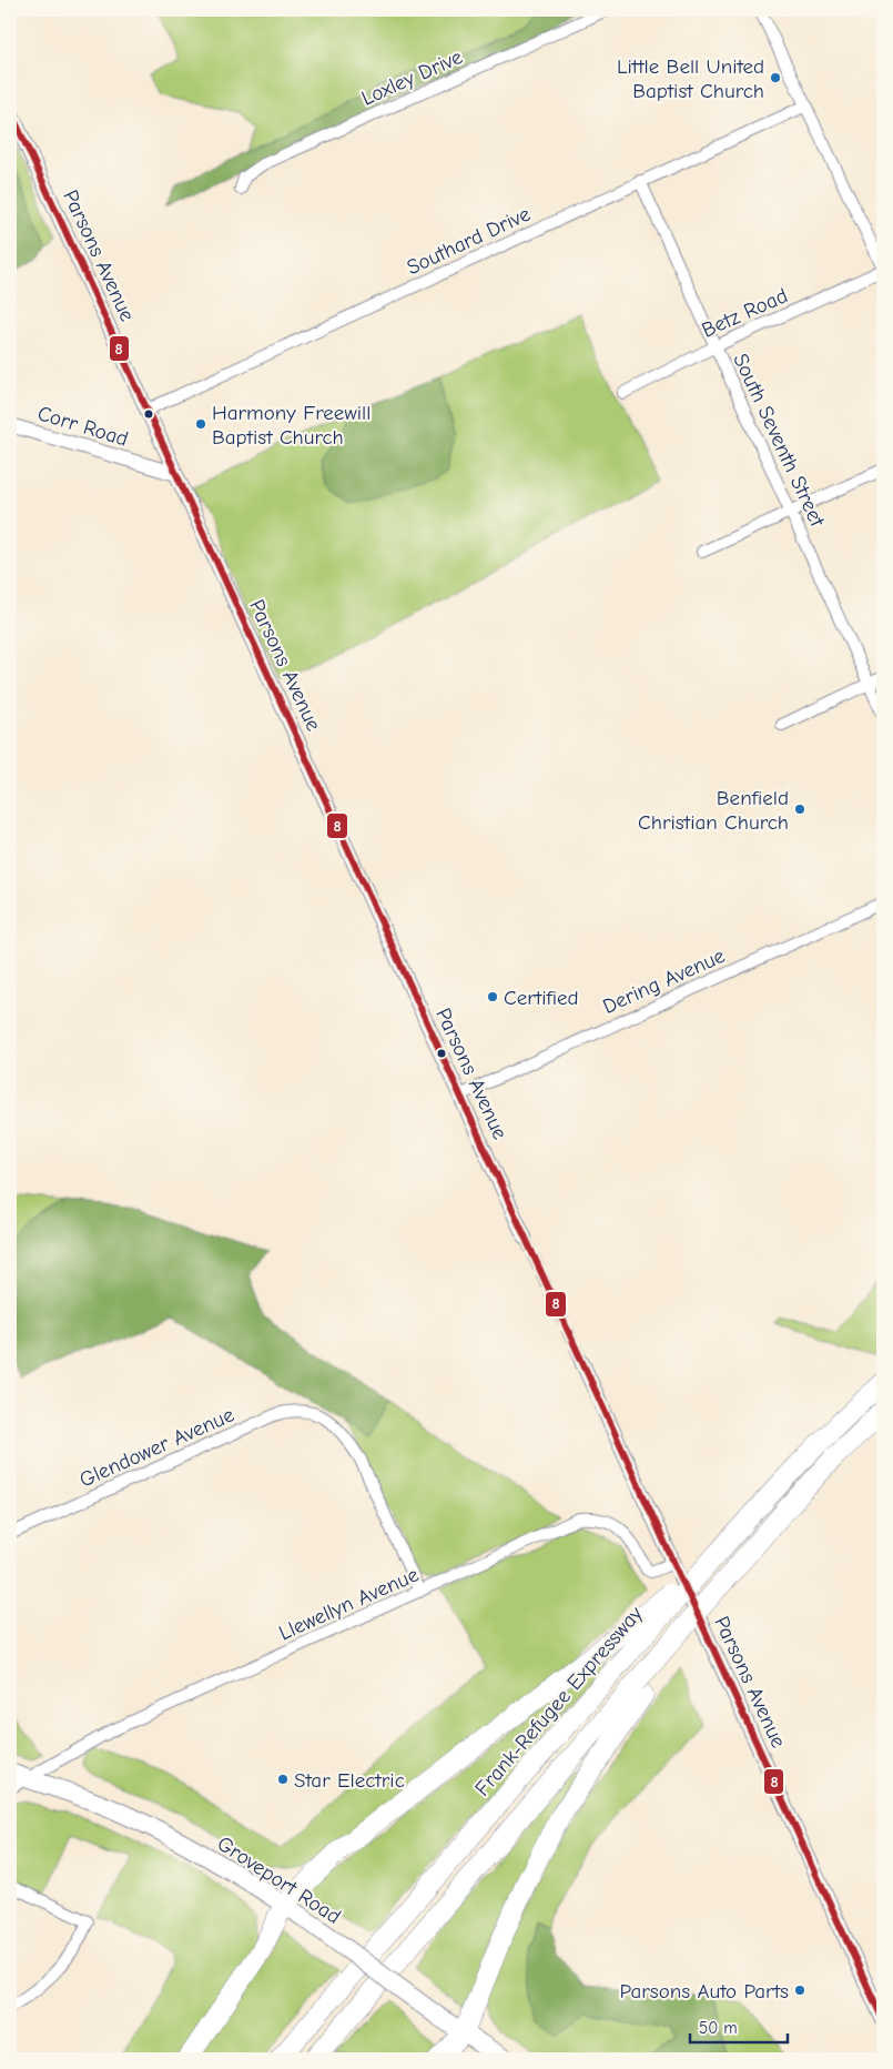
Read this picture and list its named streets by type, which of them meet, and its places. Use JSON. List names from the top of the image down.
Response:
{
  "streets": {
    "highway": ["Frank-Refugee Expressway"],
    "main road": ["Groveport Road"],
    "street": [
      "Loxley Drive",
      "Southard Drive",
      "Parsons Avenue",
      "Betz Road",
      "Corr Road",
      "South Seventh Street",
      "Dering Avenue",
      "Glendower Avenue",
      "Llewellyn Avenue"
    ]
  },
  "crossings": [
    ["Southard Drive", "Parsons Avenue"],
    ["Southard Drive", "South Seventh Street"],
    ["Parsons Avenue", "Corr Road"],
    ["Parsons Avenue", "Dering Avenue"],
    ["Parsons Avenue", "Llewellyn Avenue"],
    ["Betz Road", "South Seventh Street"],
    ["Glendower Avenue", "Llewellyn Avenue"],
    ["Llewellyn Avenue", "Groveport Road"]
  ],
  "places": [
    "Little Bell United Baptist Church",
    "Harmony Freewill Baptist Church",
    "Benfield Christian Church",
    "Certified",
    "Star Electric",
    "Parsons Auto Parts"
  ],
  "lines": ["transit line 8"],
  "scale_bar": "50 m"
}
